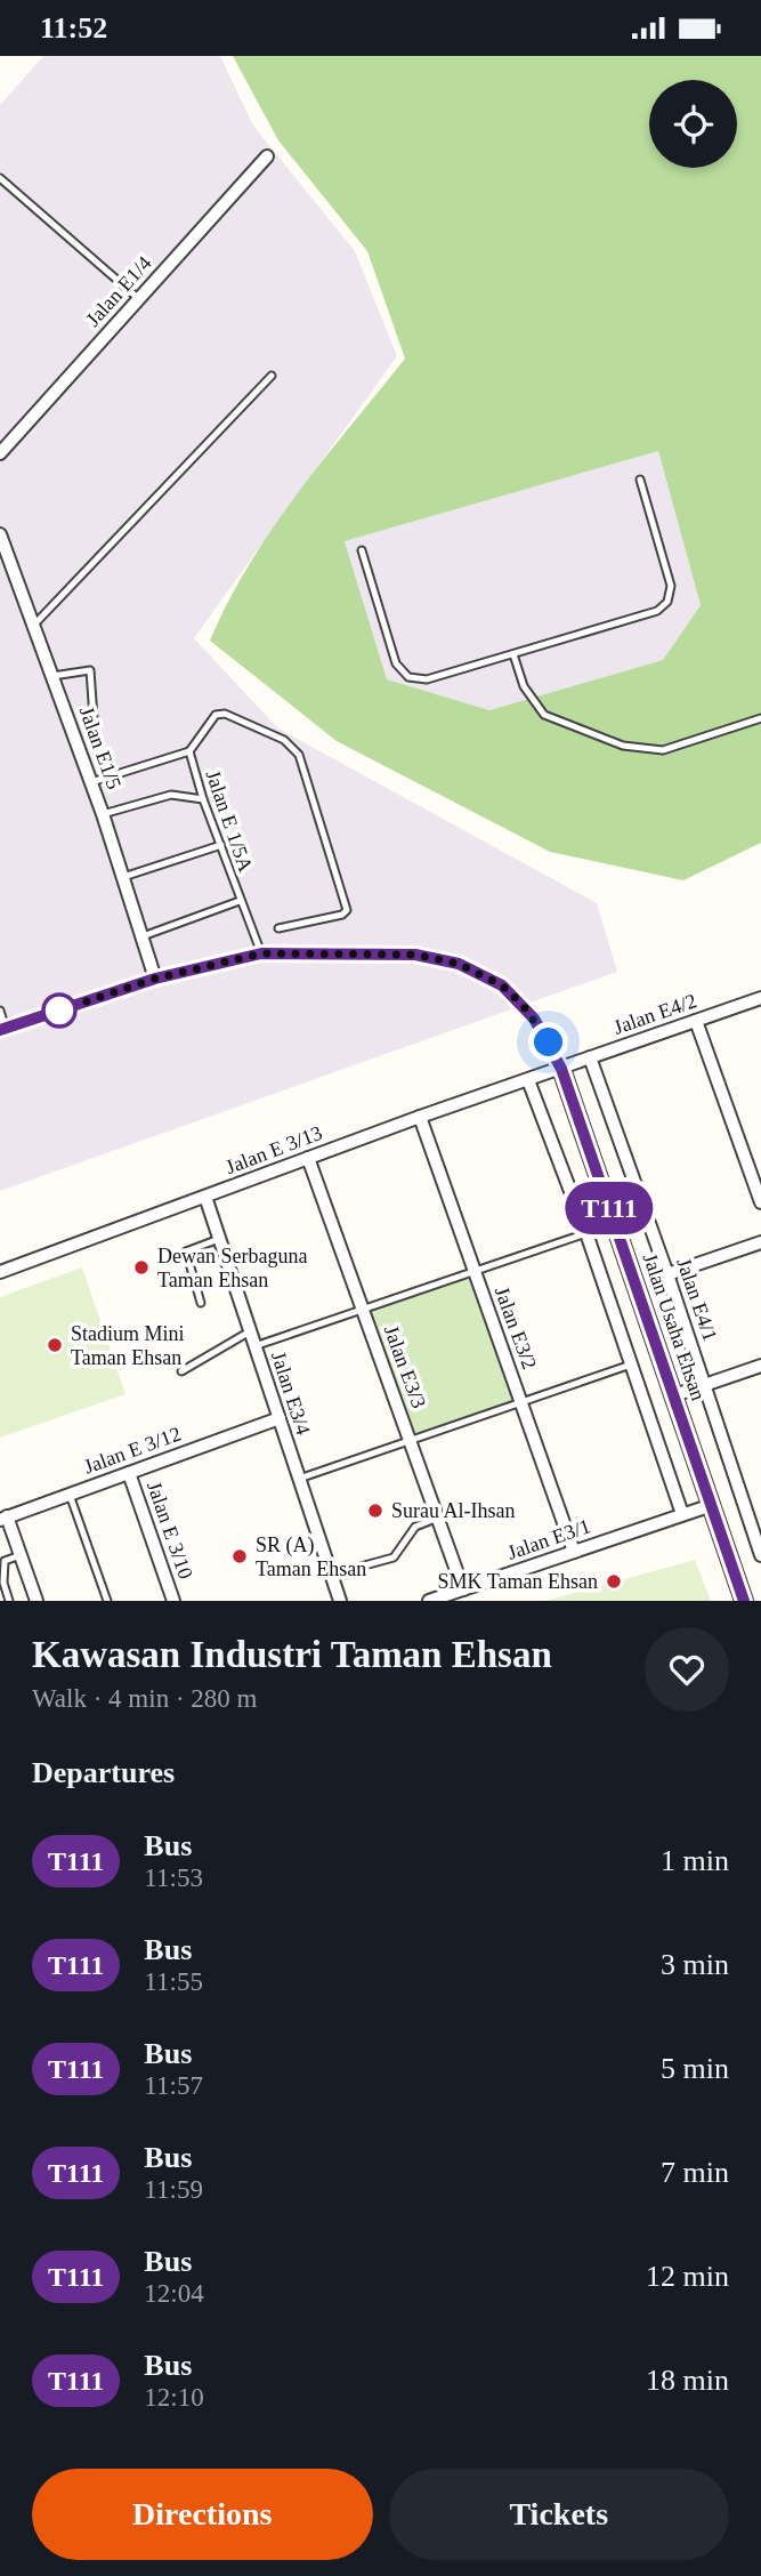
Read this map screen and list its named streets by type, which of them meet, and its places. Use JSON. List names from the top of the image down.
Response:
{
  "streets": {
    "street": [
      "Jalan E1/4",
      "Jalan E1/5",
      "Jalan E4/2",
      "Jalan E 3/13",
      "Jalan E4/1",
      "Jalan Usaha Ehsan",
      "Jalan E3/2",
      "Jalan E3/3",
      "Jalan E3/4",
      "Jalan E 3/12",
      "Jalan E 3/10",
      "Jalan E3/1"
    ],
    "lane": ["Jalan E 1/5A"]
  },
  "crossings": [
    ["Jalan E1/5", "Jalan E 1/5A"],
    ["Jalan E1/5", "Jalan Usaha Ehsan"],
    ["Jalan E 1/5A", "Jalan Usaha Ehsan"],
    ["Jalan E4/2", "Jalan E 3/13"],
    ["Jalan E4/2", "Jalan E4/1"],
    ["Jalan E4/2", "Jalan Usaha Ehsan"],
    ["Jalan E 3/13", "Jalan Usaha Ehsan"],
    ["Jalan E 3/13", "Jalan E3/2"],
    ["Jalan E 3/13", "Jalan E3/3"],
    ["Jalan E 3/13", "Jalan E3/4"],
    ["Jalan Usaha Ehsan", "Jalan E3/1"],
    ["Jalan E3/2", "Jalan E3/1"],
    ["Jalan E3/3", "Jalan E3/1"],
    ["Jalan E3/4", "Jalan E 3/12"],
    ["Jalan E 3/12", "Jalan E 3/10"]
  ],
  "places": [
    "Dewan Serbaguna Taman Ehsan",
    "Stadium Mini Taman Ehsan",
    "Surau Al-Ihsan",
    "SR (A) Taman Ehsan",
    "SMK Taman Ehsan"
  ],
  "lines": ["bus line T111"],
  "page": {
    "status": "11:52",
    "on_map": "T111",
    "heading": [
      ["Kawasan Industri Taman Ehsan", "Walk · 4 min · 280 m"],
      "Departures"
    ],
    "list": [
      {
        "mark": "T111",
        "name": "Bus",
        "note": "11:53",
        "value": "1 min"
      },
      {
        "mark": "T111",
        "name": "Bus",
        "note": "11:55",
        "value": "3 min"
      },
      {
        "mark": "T111",
        "name": "Bus",
        "note": "11:57",
        "value": "5 min"
      },
      {
        "mark": "T111",
        "name": "Bus",
        "note": "11:59",
        "value": "7 min"
      },
      {
        "mark": "T111",
        "name": "Bus",
        "note": "12:04",
        "value": "12 min"
      },
      {
        "mark": "T111",
        "name": "Bus",
        "note": "12:10",
        "value": "18 min"
      }
    ],
    "buttons": ["Directions", "Tickets"]
  }
}
